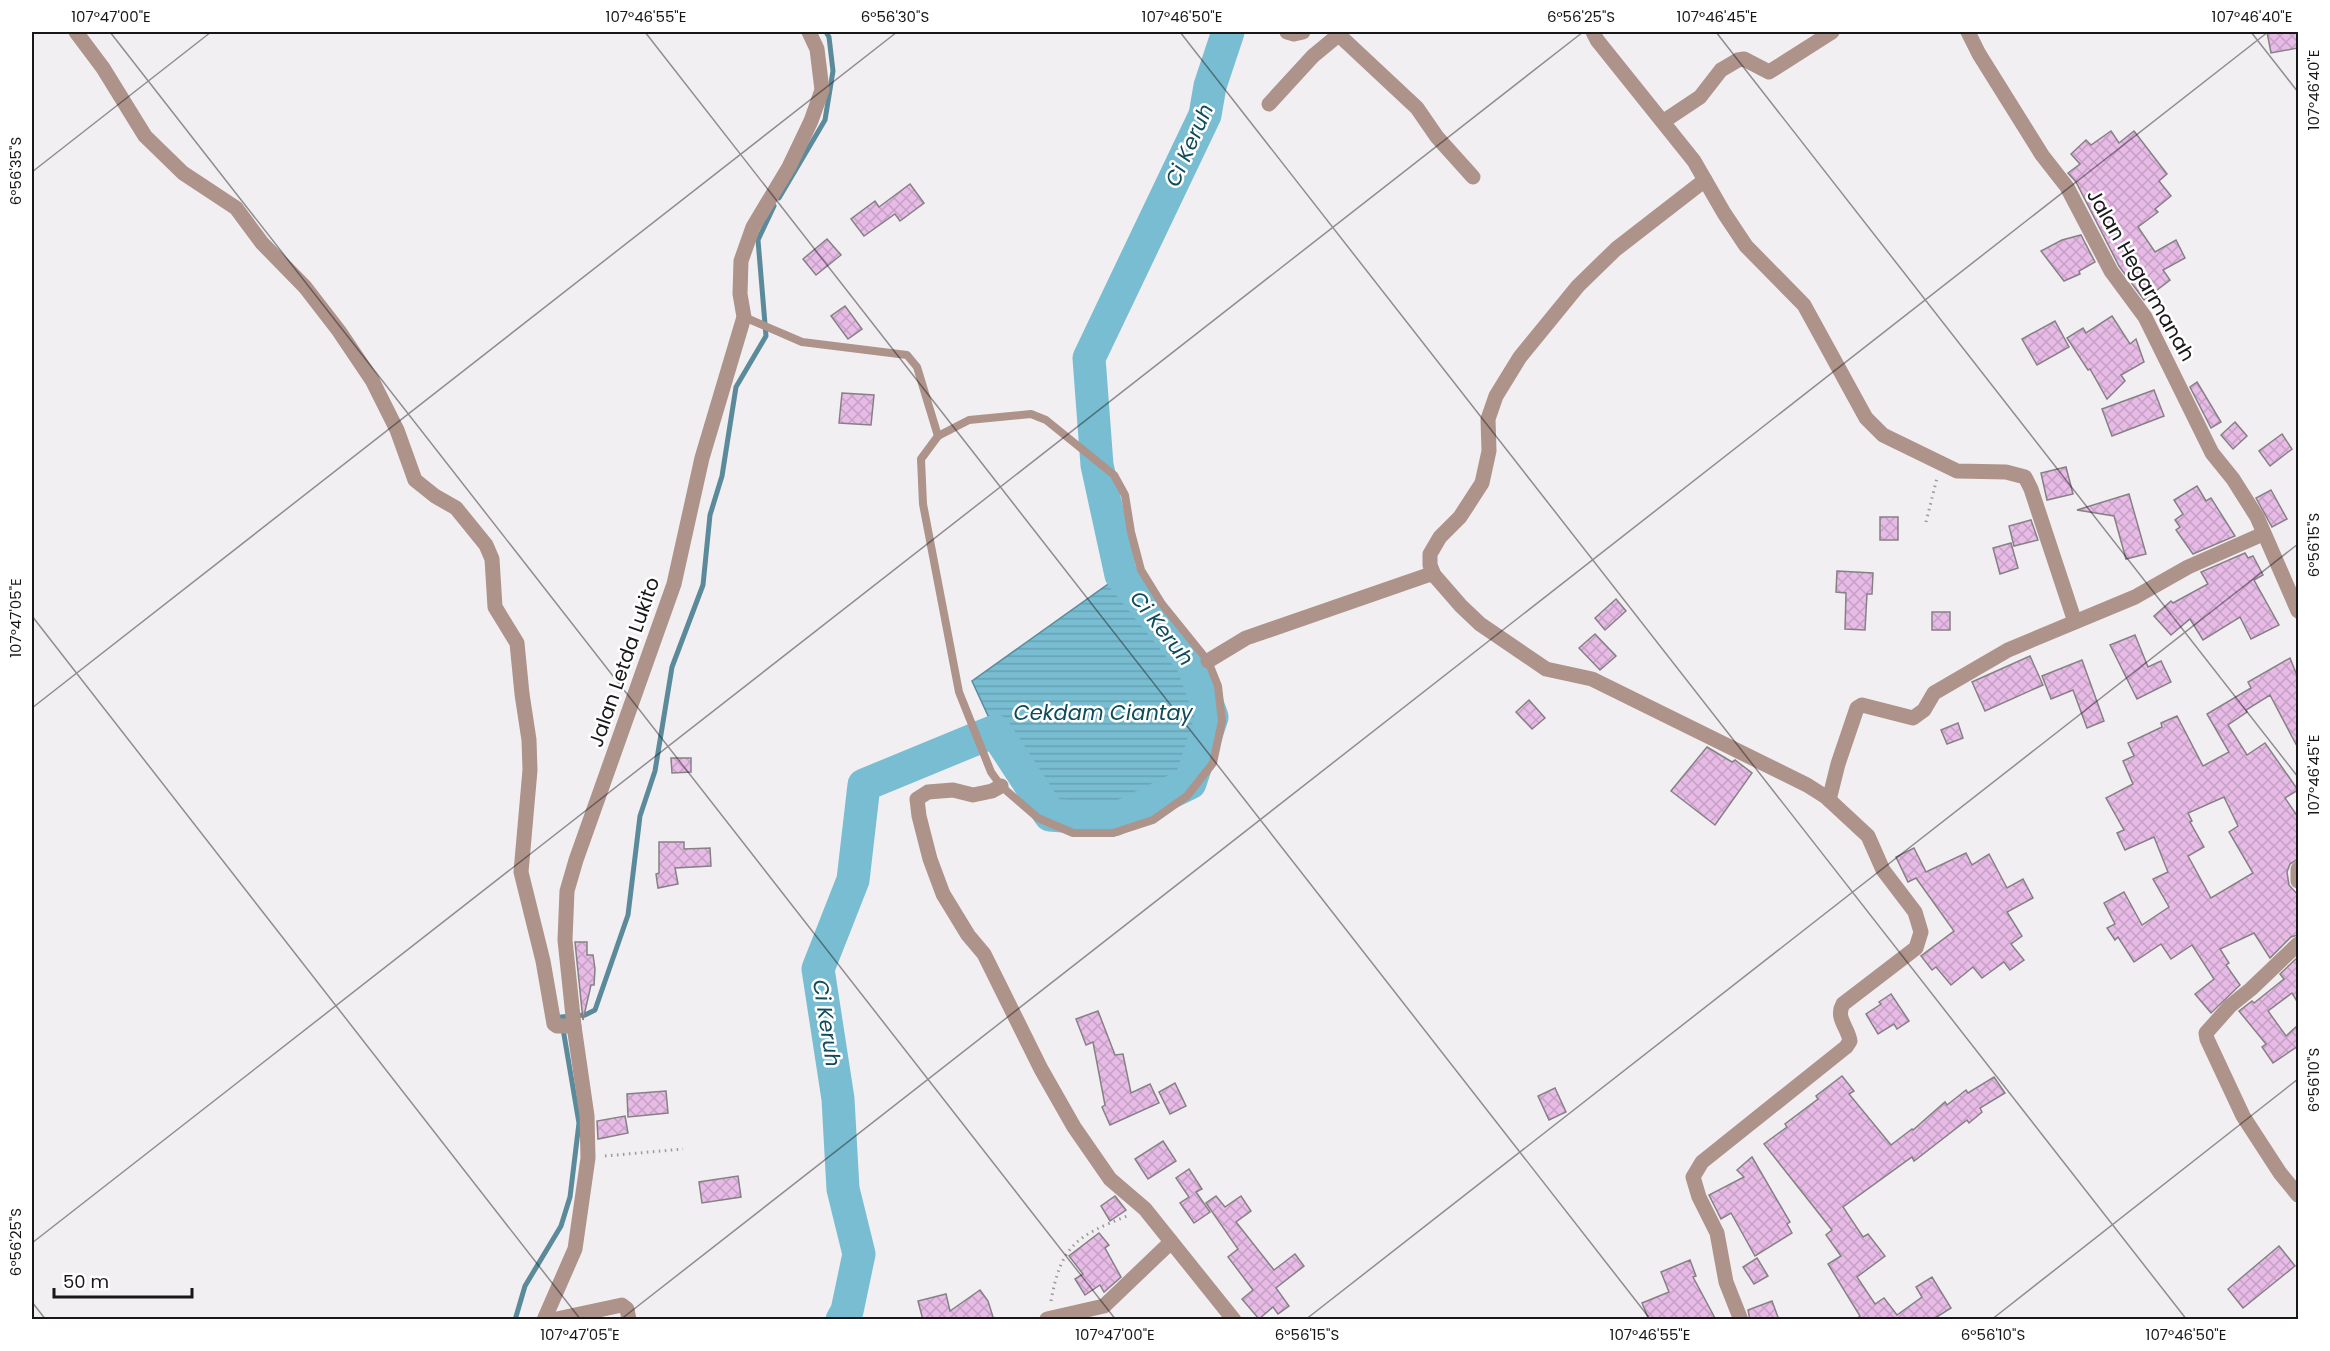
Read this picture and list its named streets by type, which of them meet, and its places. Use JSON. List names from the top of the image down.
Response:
{
  "streets": {
    "street": ["Jalan Hegarmanah", "Jalan Letda Lukito"]
  },
  "water": ["Ci Keruh", "Cekdam Ciantay"],
  "scale_bar": "50 m",
  "coordinates": [
    "107°47'00\"E",
    "107°46'55\"E",
    "6°56'30\"S",
    "107°46'50\"E",
    "6°56'25\"S",
    "107°46'45\"E",
    "107°46'40\"E",
    "6°56'35\"S",
    "6°56'15\"S",
    "107°47'05\"E",
    "6°56'10\"S"
  ]
}
